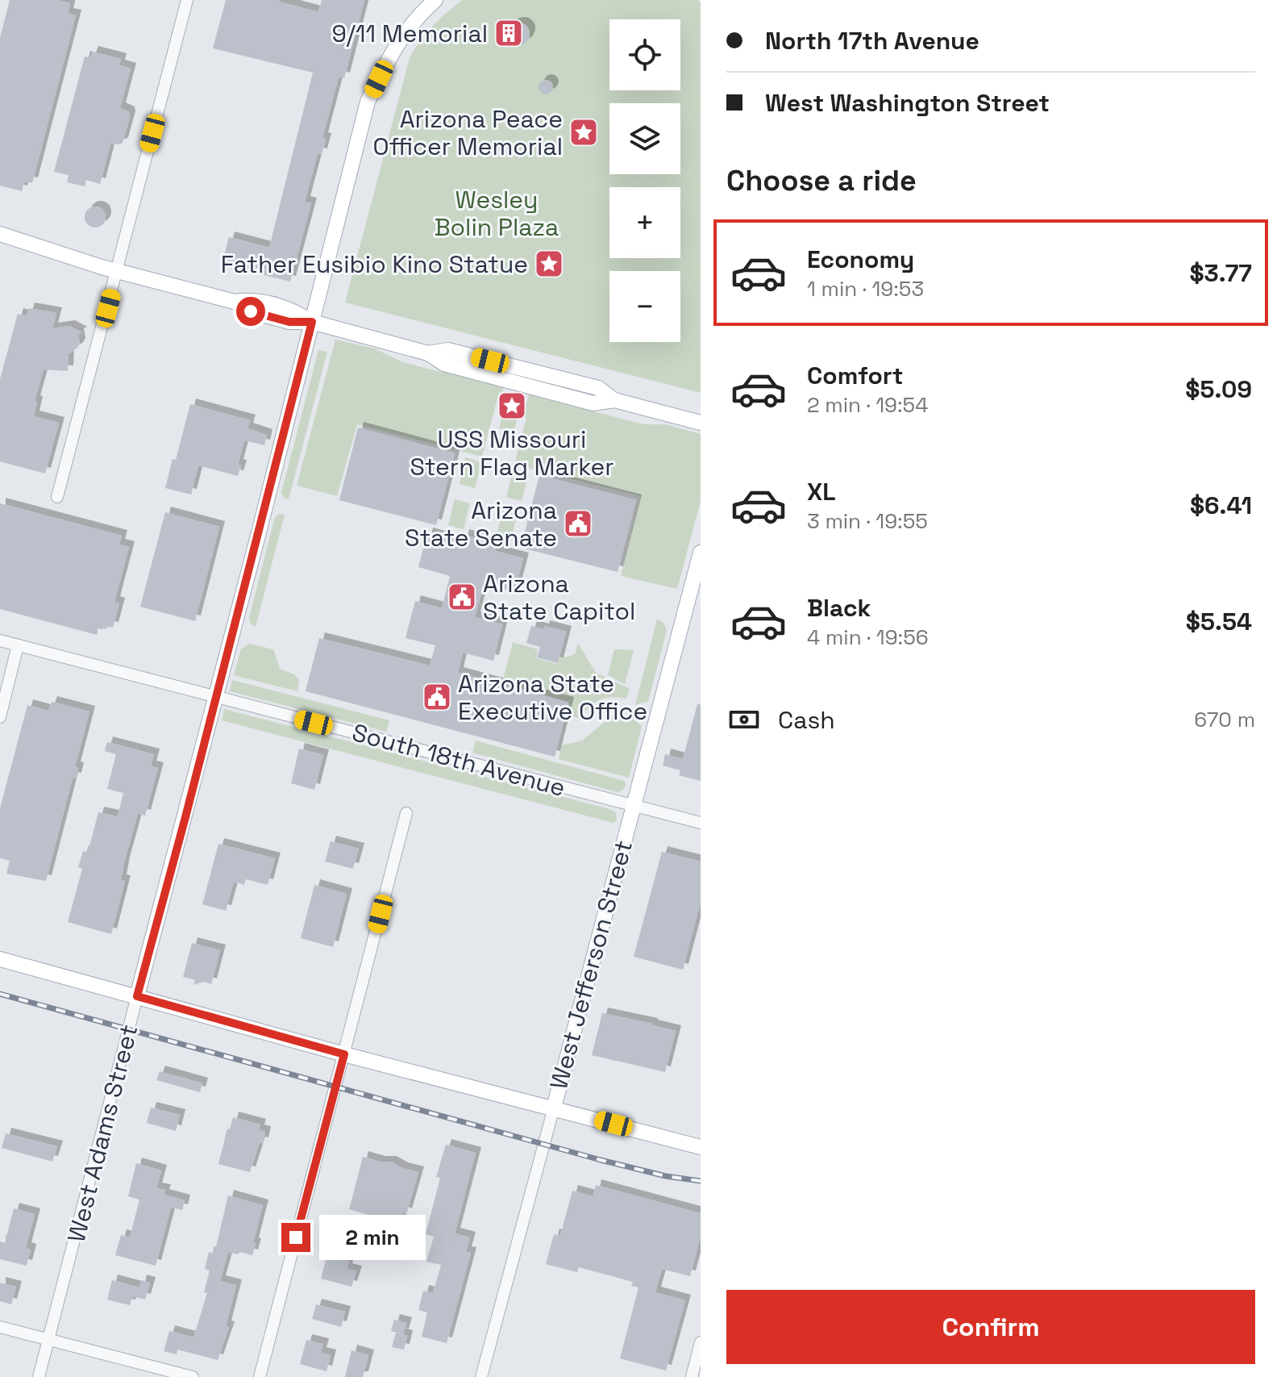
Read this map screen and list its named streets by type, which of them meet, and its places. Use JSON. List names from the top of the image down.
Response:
{
  "streets": {
    "main road": ["West Jefferson Street", "West Adams Street"],
    "street": ["South 18th Avenue"]
  },
  "crossings": [
    ["South 18th Avenue", "West Jefferson Street"],
    ["South 18th Avenue", "West Adams Street"]
  ],
  "parks": ["Wesley Bolin Plaza"],
  "places": {
    "building": ["9/11 Memorial"],
    "place": ["Arizona Peace Officer Memorial", "Father Eusibio Kino Statue", "USS Missouri Stern Flag Marker"],
    "public building": ["Arizona State Senate", "Arizona State Capitol", "Arizona State Executive Office"]
  },
  "page": {
    "banner": ["North 17th Avenue", "West Washington Street"],
    "map_buttons": ["+", "−"],
    "heading": "Choose a ride",
    "list": [
      {
        "name": "Economy",
        "note": "1 min · 19:53",
        "value": "$3.77"
      },
      {
        "name": "Comfort",
        "note": "2 min · 19:54",
        "value": "$5.09"
      },
      {
        "name": "XL",
        "note": "3 min · 19:55",
        "value": "$6.41"
      },
      {
        "name": "Black",
        "note": "4 min · 19:56",
        "value": "$5.54"
      }
    ],
    "pay": ["Cash", "670 m"],
    "bubble": "2 min",
    "buttons": "Confirm"
  }
}
